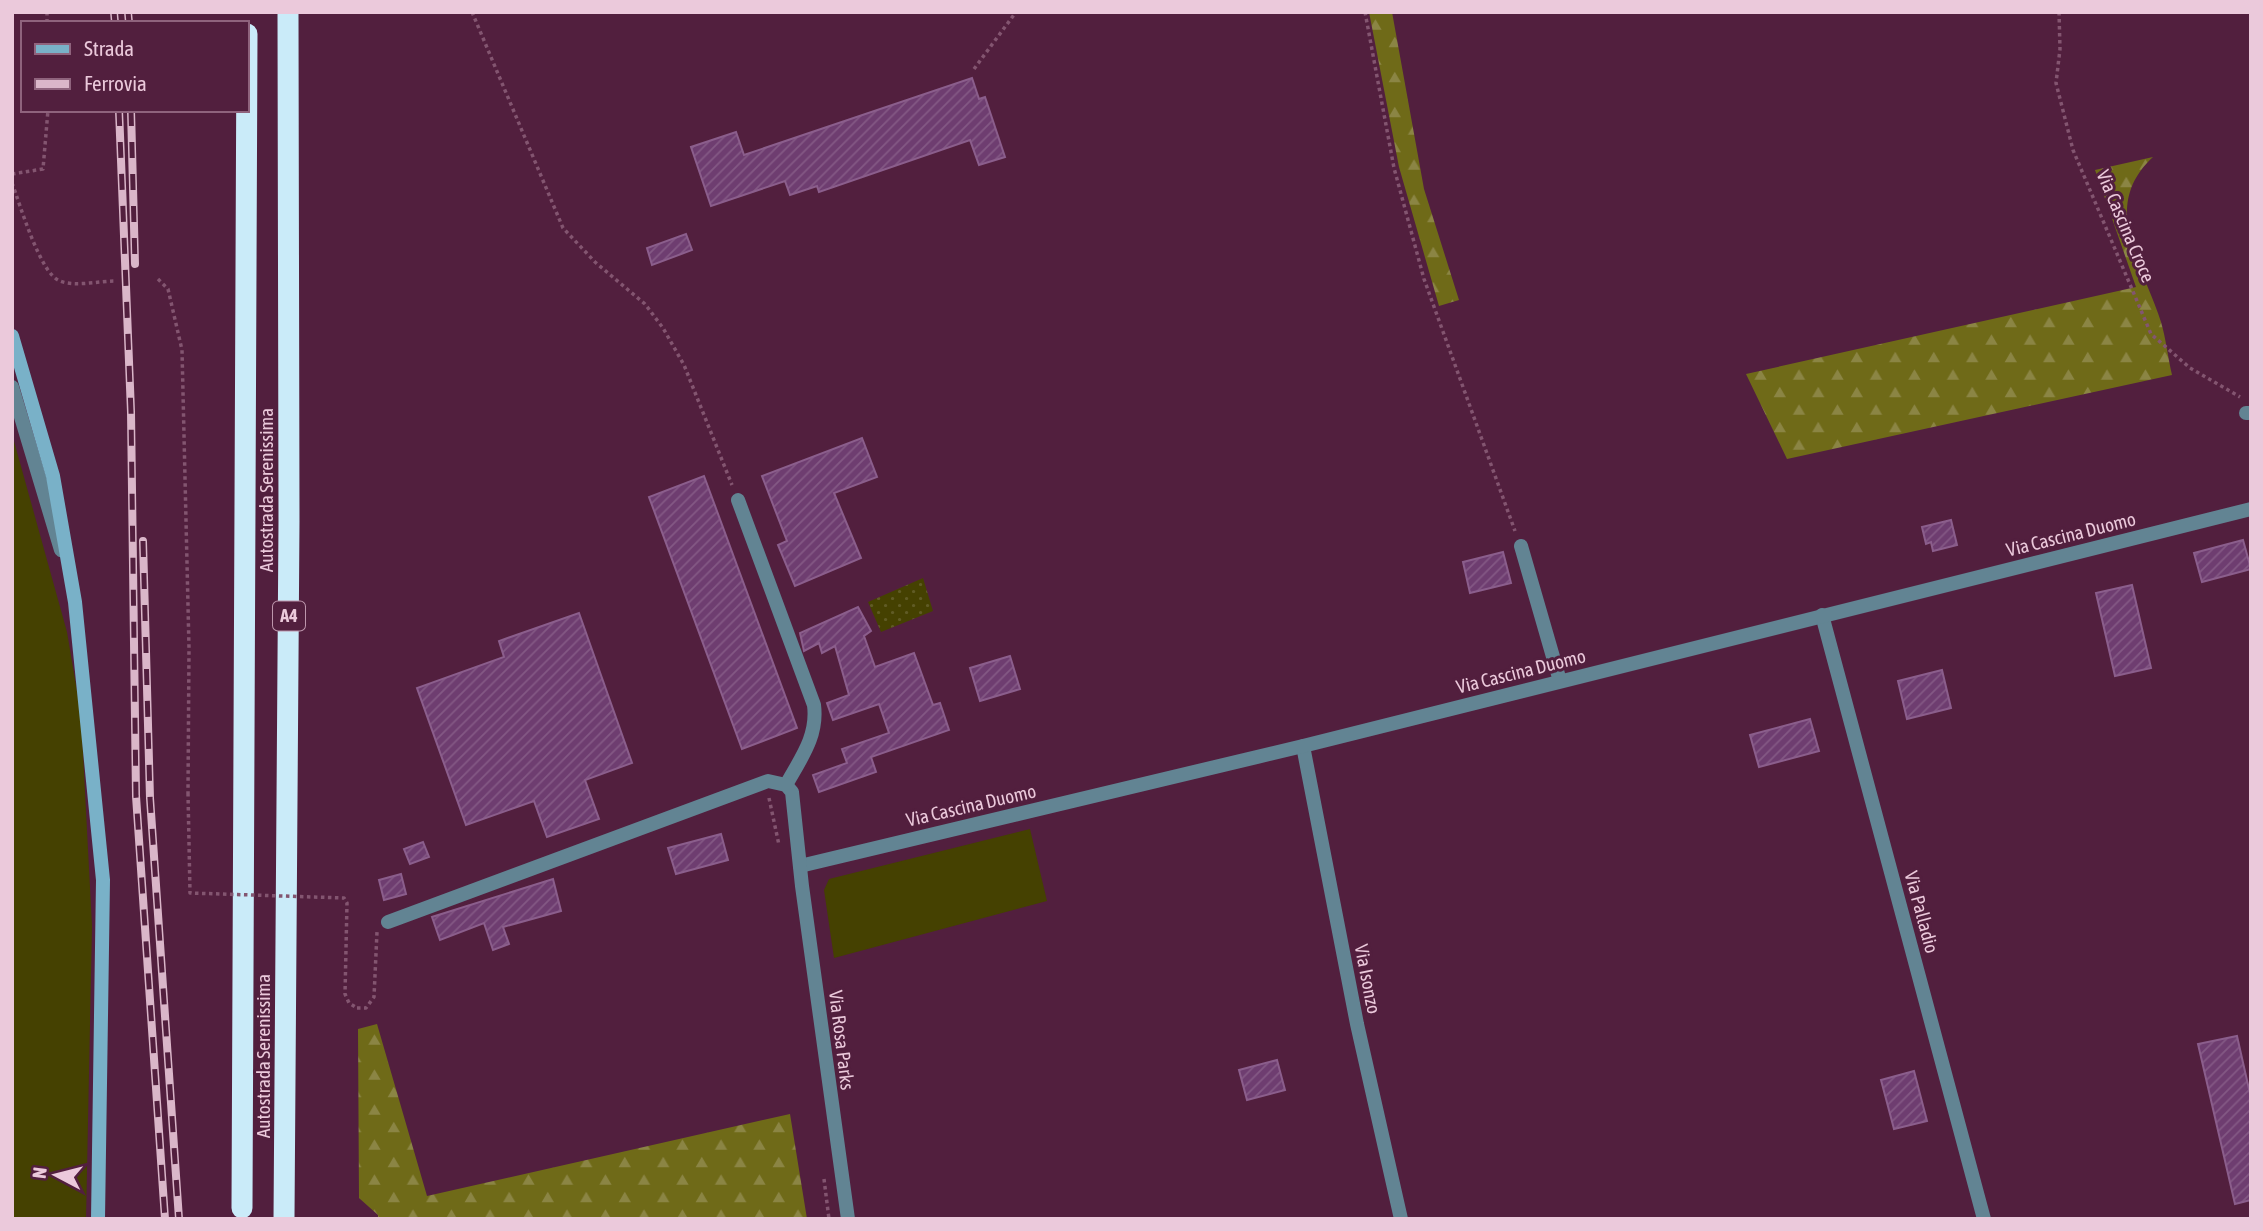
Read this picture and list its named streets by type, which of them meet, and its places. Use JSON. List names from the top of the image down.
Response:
{
  "streets": {
    "highway": ["Autostrada Serenissima", "A4"],
    "street": [
      "Via Cascina Duomo",
      "Via Palladio",
      "Via Isonzo",
      "Via Rosa Parks"
    ],
    "path": ["Via Cascina Croce"]
  },
  "crossings": [
    ["Via Cascina Duomo", "Via Palladio"],
    ["Via Cascina Duomo", "Via Isonzo"],
    ["Via Cascina Duomo", "Via Rosa Parks"]
  ],
  "legend": ["Strada", "Ferrovia"],
  "north": "left"
}
